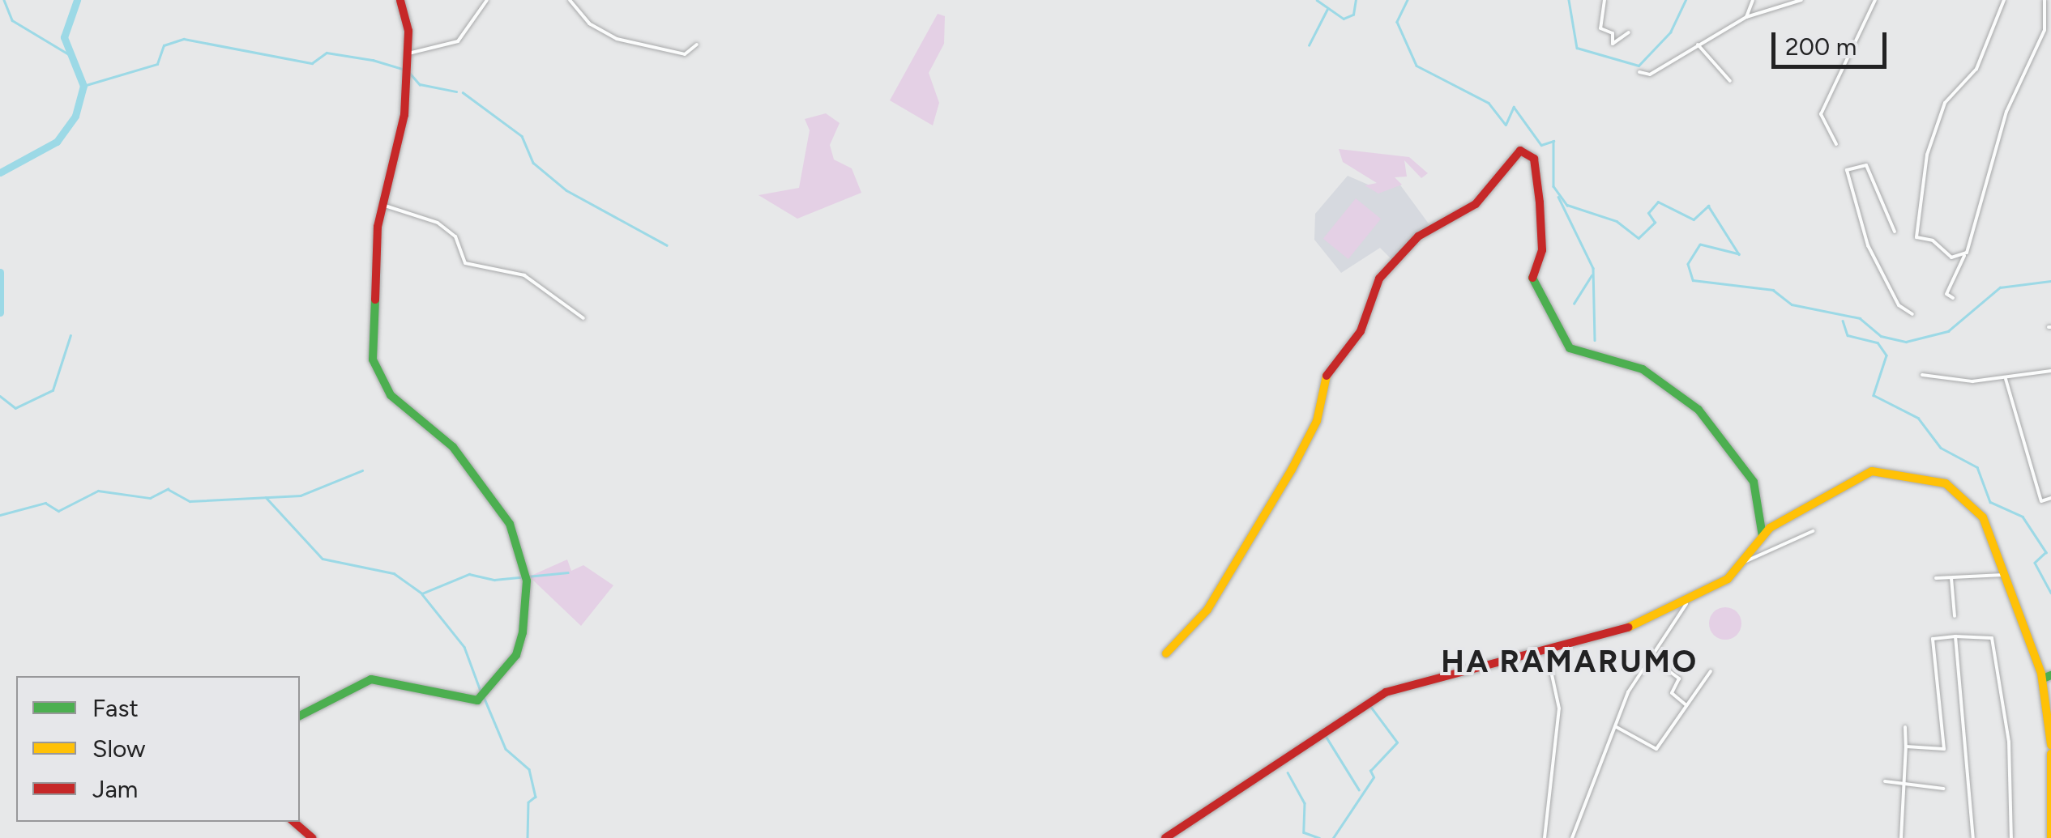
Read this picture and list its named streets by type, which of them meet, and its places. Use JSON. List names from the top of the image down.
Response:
{
  "districts": ["HA RAMARUMO"],
  "legend": ["Fast", "Slow", "Jam"],
  "scale_bar": "200 m"
}
